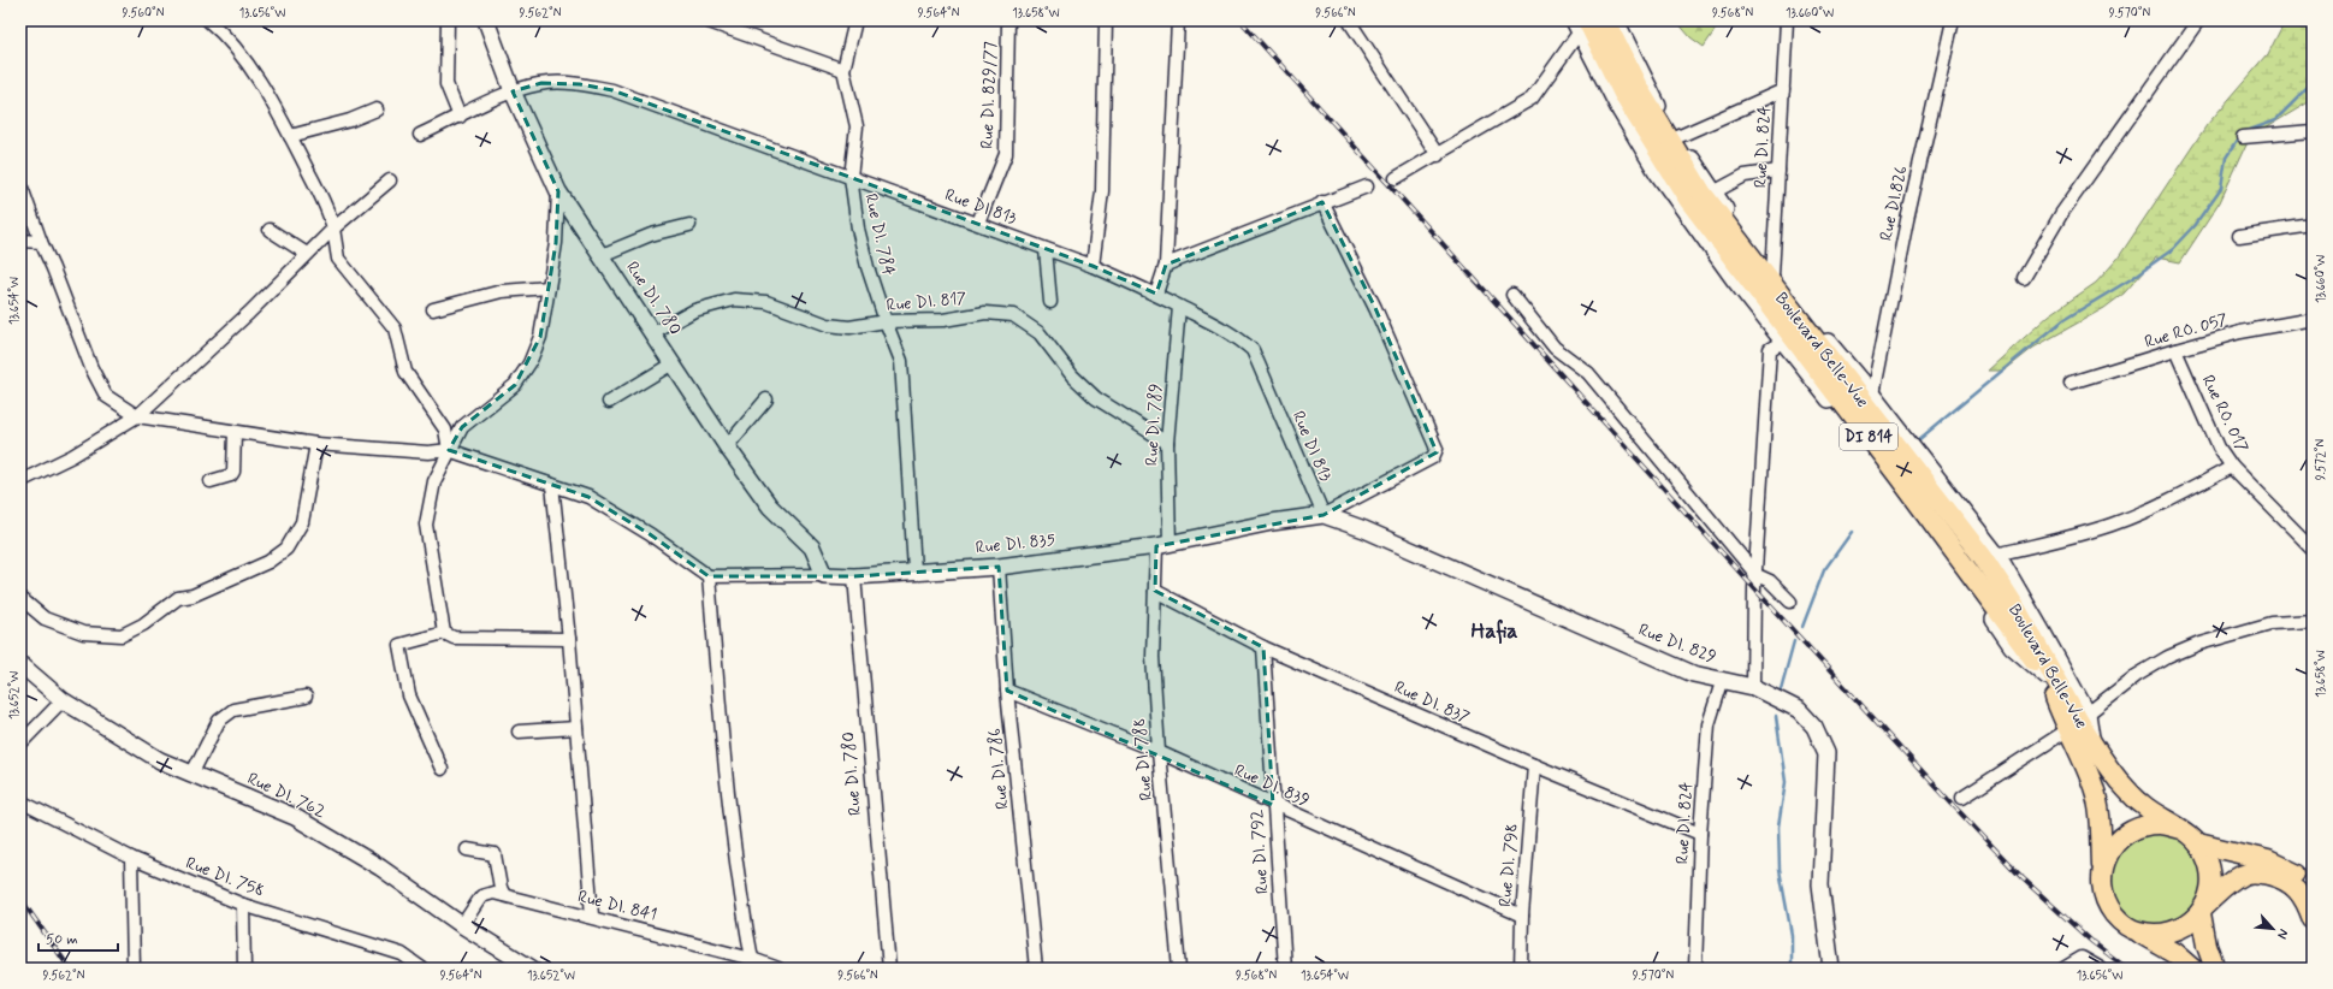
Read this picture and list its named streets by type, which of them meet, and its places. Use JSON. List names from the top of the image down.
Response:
{
  "streets": {
    "main road": ["Boulevard Belle-Vue", "DI 814"],
    "street": [
      "Rue DI. 829/77",
      "Rue DI. 824",
      "Rue DI.826",
      "Rue DI 813",
      "Rue DI. 784",
      "Rue DI. 780",
      "Rue DI. 817",
      "Rue RO. 057",
      "Rue RO. 017",
      "Rue DI. 789",
      "Rue DI. 835",
      "Rue DI. 829",
      "Rue DI. 837",
      "Rue DI. 788",
      "Rue DI. 786",
      "Rue DI. 839",
      "Rue DI. 762",
      "Rue DI. 792",
      "Rue DI. 798",
      "Rue DI. 758",
      "Rue DI. 841"
    ]
  },
  "crossings": [
    ["Rue DI. 829/77", "Rue DI 813"],
    ["Rue DI. 824", "Boulevard Belle-Vue"],
    ["Rue DI. 824", "Rue DI. 829"],
    ["Rue DI. 824", "Rue DI. 837"],
    ["Rue DI.826", "Boulevard Belle-Vue"],
    ["Rue DI 813", "Rue DI. 784"],
    ["Rue DI 813", "Rue DI. 780"],
    ["Rue DI 813", "Rue DI. 789"],
    ["Rue DI 813", "Rue DI. 835"],
    ["Rue DI 813", "Rue DI. 829"],
    ["Rue DI. 784", "Rue DI. 817"],
    ["Rue DI. 784", "Rue DI. 835"],
    ["Rue DI. 780", "Rue DI. 817"],
    ["Rue DI. 780", "Rue DI. 835"],
    ["Rue DI. 817", "Rue DI. 789"],
    ["Rue RO. 057", "Rue RO. 017"],
    ["Rue DI. 789", "Rue DI. 835"],
    ["Rue DI. 789", "Rue DI. 788"],
    ["Rue DI. 835", "Rue DI. 829"],
    ["Rue DI. 835", "Rue DI. 788"],
    ["Rue DI. 835", "Rue DI. 786"],
    ["Rue DI. 837", "Rue DI. 788"],
    ["Rue DI. 837", "Rue DI. 792"],
    ["Rue DI. 837", "Rue DI. 798"],
    ["Rue DI. 788", "Rue DI. 839"],
    ["Rue DI. 786", "Rue DI. 839"],
    ["Rue DI. 839", "Rue DI. 792"],
    ["Rue DI. 839", "Rue DI. 798"],
    ["Rue DI. 762", "Rue DI. 841"]
  ],
  "districts": ["Hafia"],
  "scale_bar": "50 m",
  "north": "bottom right",
  "coordinates": [
    "9.560°N",
    "13.656°W",
    "9.562°N",
    "9.564°N",
    "13.658°W",
    "9.566°N",
    "9.568°N",
    "13.660°W",
    "9.570°N",
    "13.654°W",
    "9.572°N",
    "13.652°W"
  ]
}
